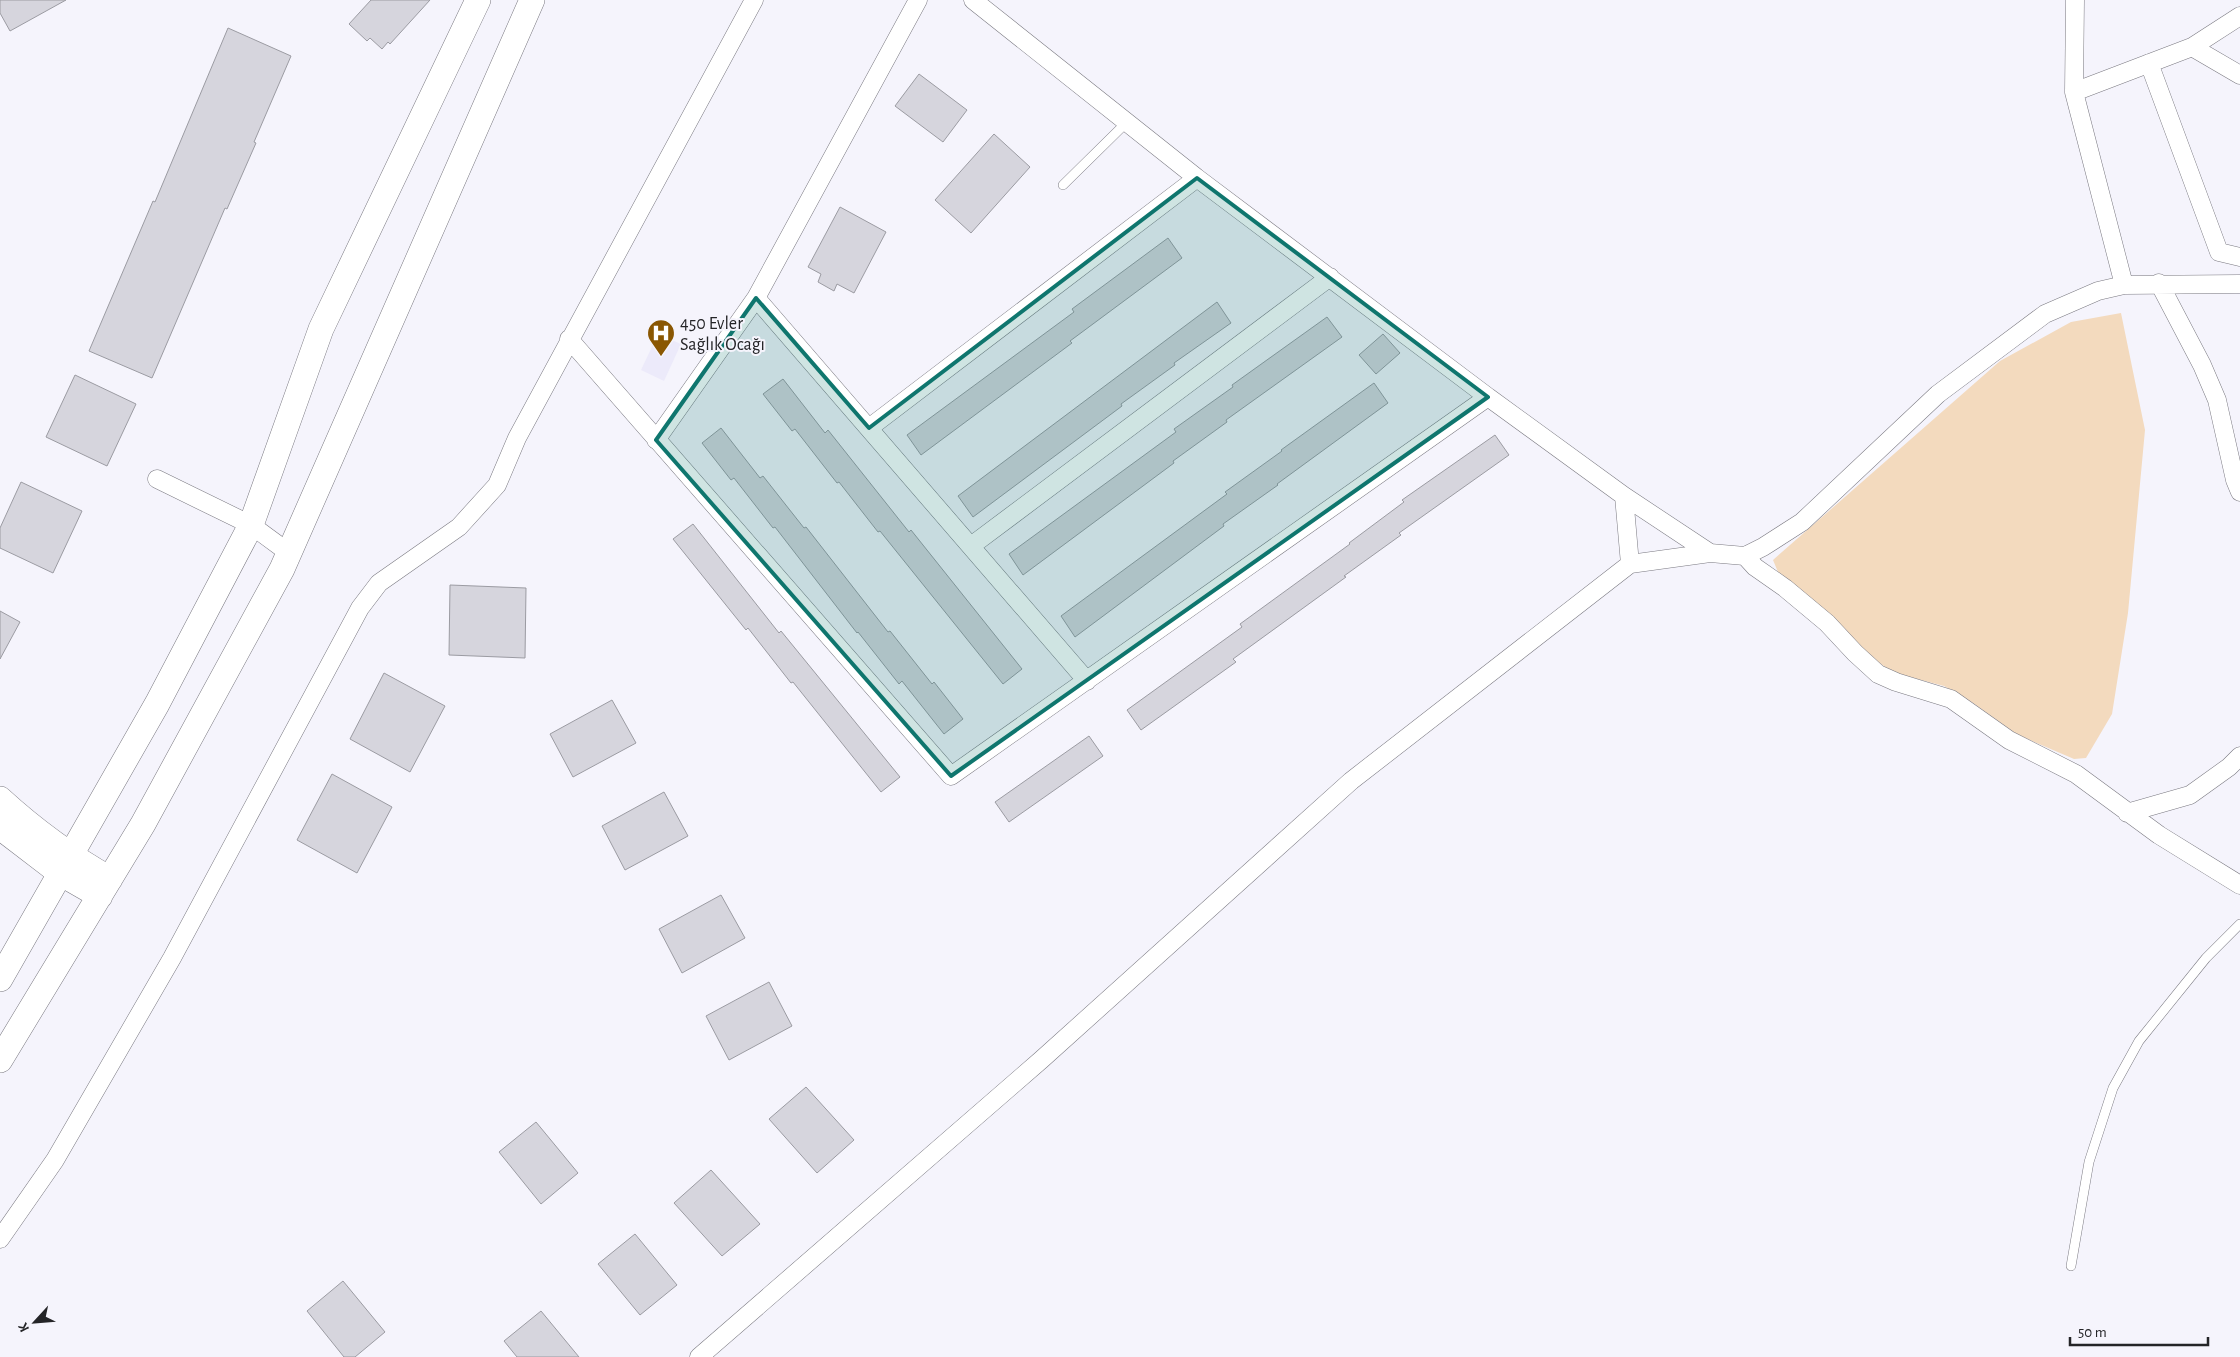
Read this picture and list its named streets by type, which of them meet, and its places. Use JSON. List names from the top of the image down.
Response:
{
  "places": {
    "hospital": ["450 Evler Sağlık Ocağı"]
  },
  "scale_bar": "50 m",
  "north": "bottom left"
}
